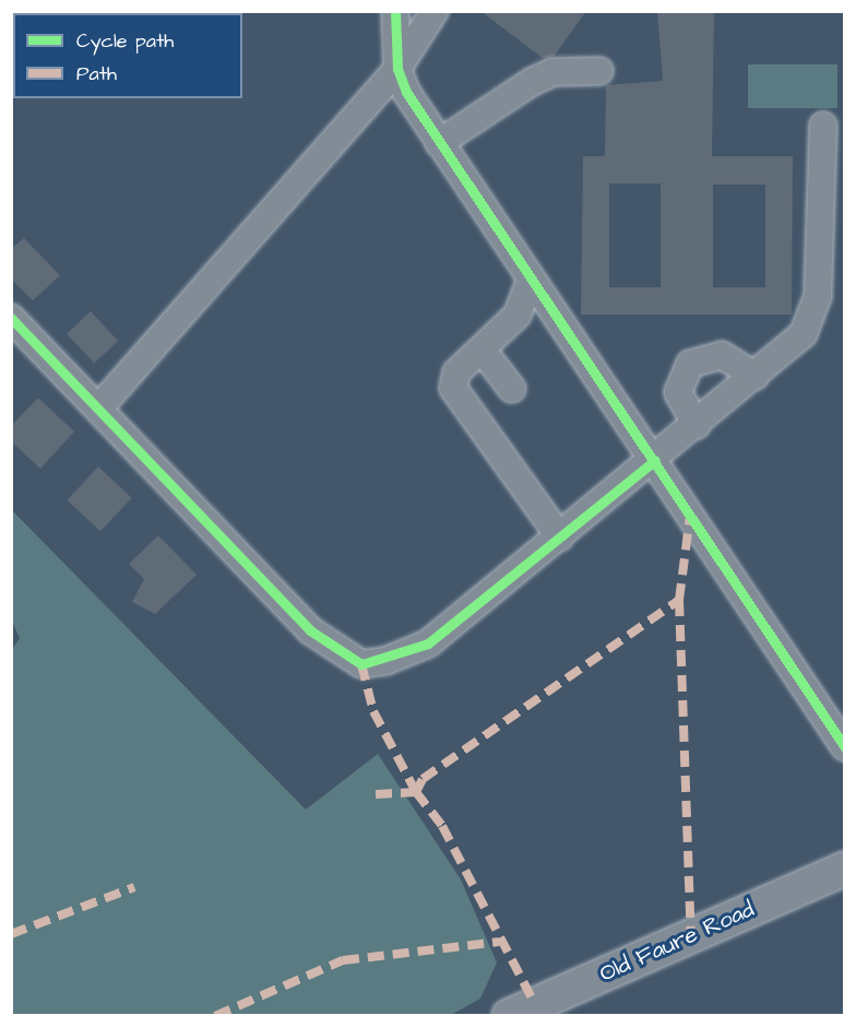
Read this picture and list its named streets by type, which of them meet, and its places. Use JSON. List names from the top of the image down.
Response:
{
  "streets": {
    "main road": ["Old Faure Road"]
  },
  "legend": ["Cycle path", "Path"]
}
